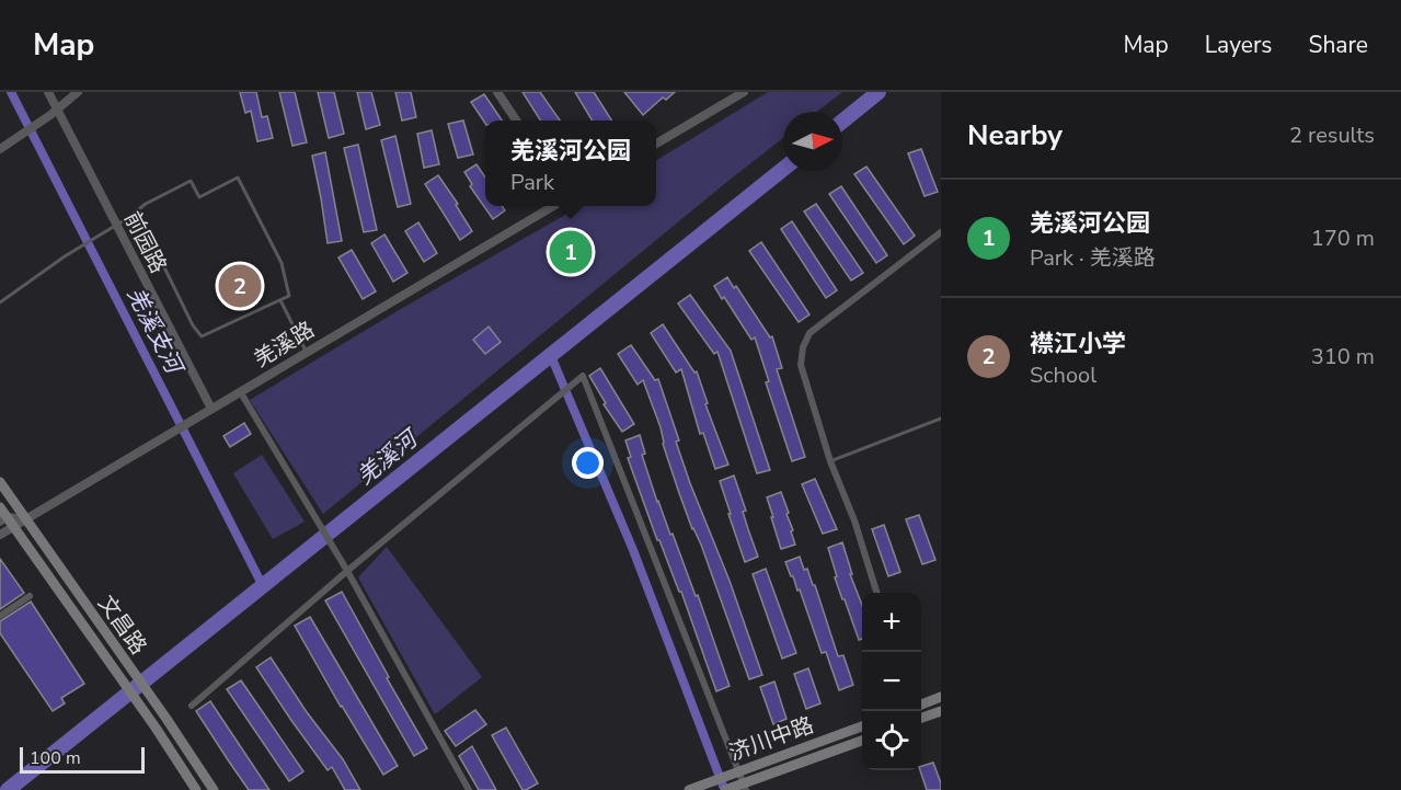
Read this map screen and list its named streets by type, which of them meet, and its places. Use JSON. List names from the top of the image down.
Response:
{
  "streets": {
    "main road": ["文昌路", "济川中路"],
    "street": ["前园路", "羌溪路"]
  },
  "crossings": [
    ["前园路", "羌溪路"],
    ["羌溪路", "文昌路"]
  ],
  "water": ["羌溪支河", "羌溪河"],
  "scale_bar": "100 m",
  "north": "right",
  "page": {
    "header": "Map",
    "nav": ["Map", "Layers", "Share"],
    "heading": ["Nearby", "2 results"],
    "popup": ["羌溪河公园", "Park"],
    "list": [
      {
        "mark": "1",
        "name": "羌溪河公园",
        "note": "Park · 羌溪路",
        "value": "170 m"
      },
      {
        "mark": "2",
        "name": "襟江小学",
        "note": "School",
        "value": "310 m"
      }
    ],
    "pins": ["1", "2"],
    "map_buttons": ["+", "−"],
    "scale": "100 m"
  }
}
